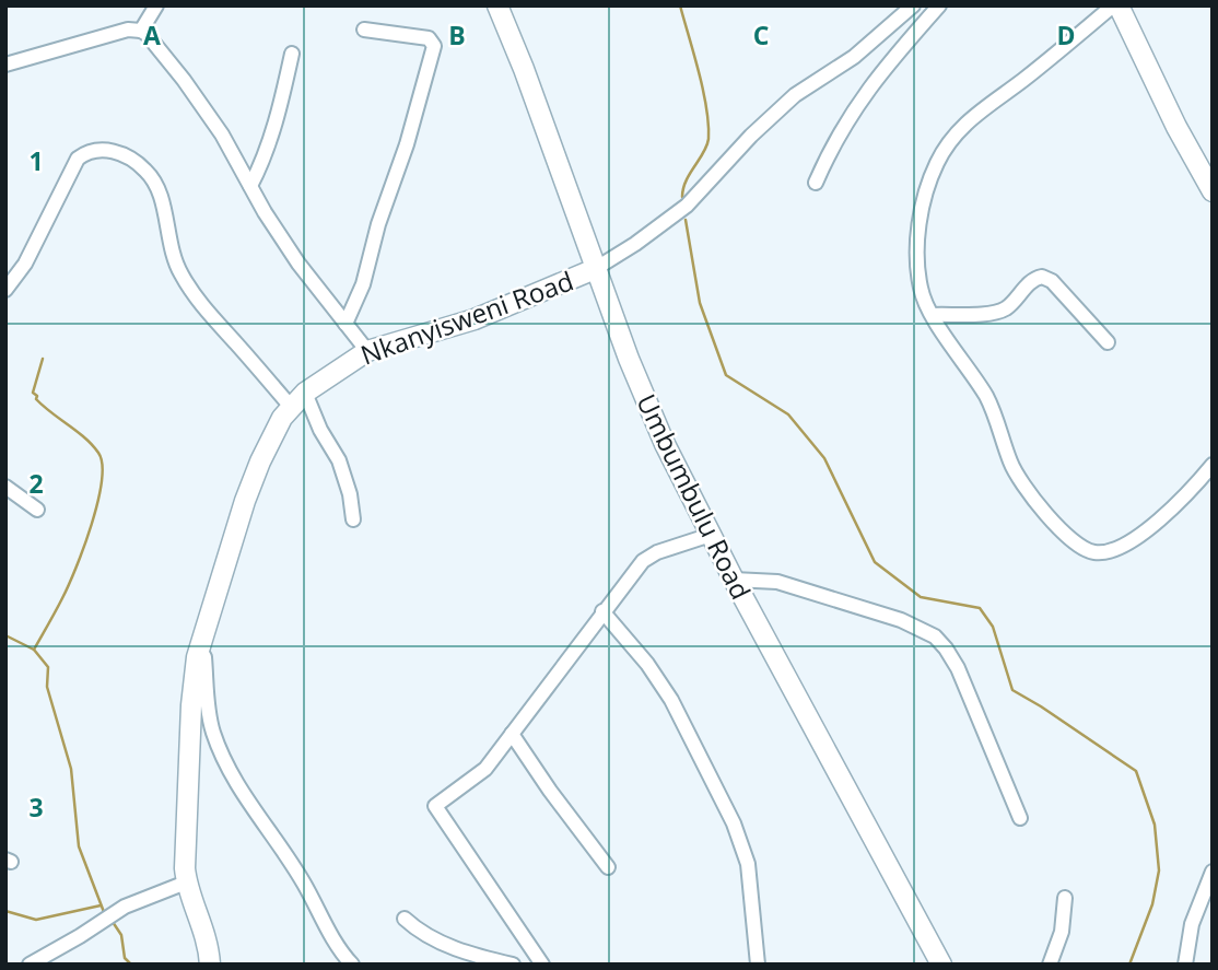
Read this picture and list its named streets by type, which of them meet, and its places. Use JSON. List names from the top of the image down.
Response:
{
  "streets": {
    "street": ["Nkanyisweni Road", "Umbumbulu Road"]
  },
  "crossings": [
    ["Nkanyisweni Road", "Umbumbulu Road"]
  ],
  "grid": {
    "columns": [
      "A",
      "B",
      "C",
      "D"
    ],
    "rows": ["1", "2", "3"]
  }
}
